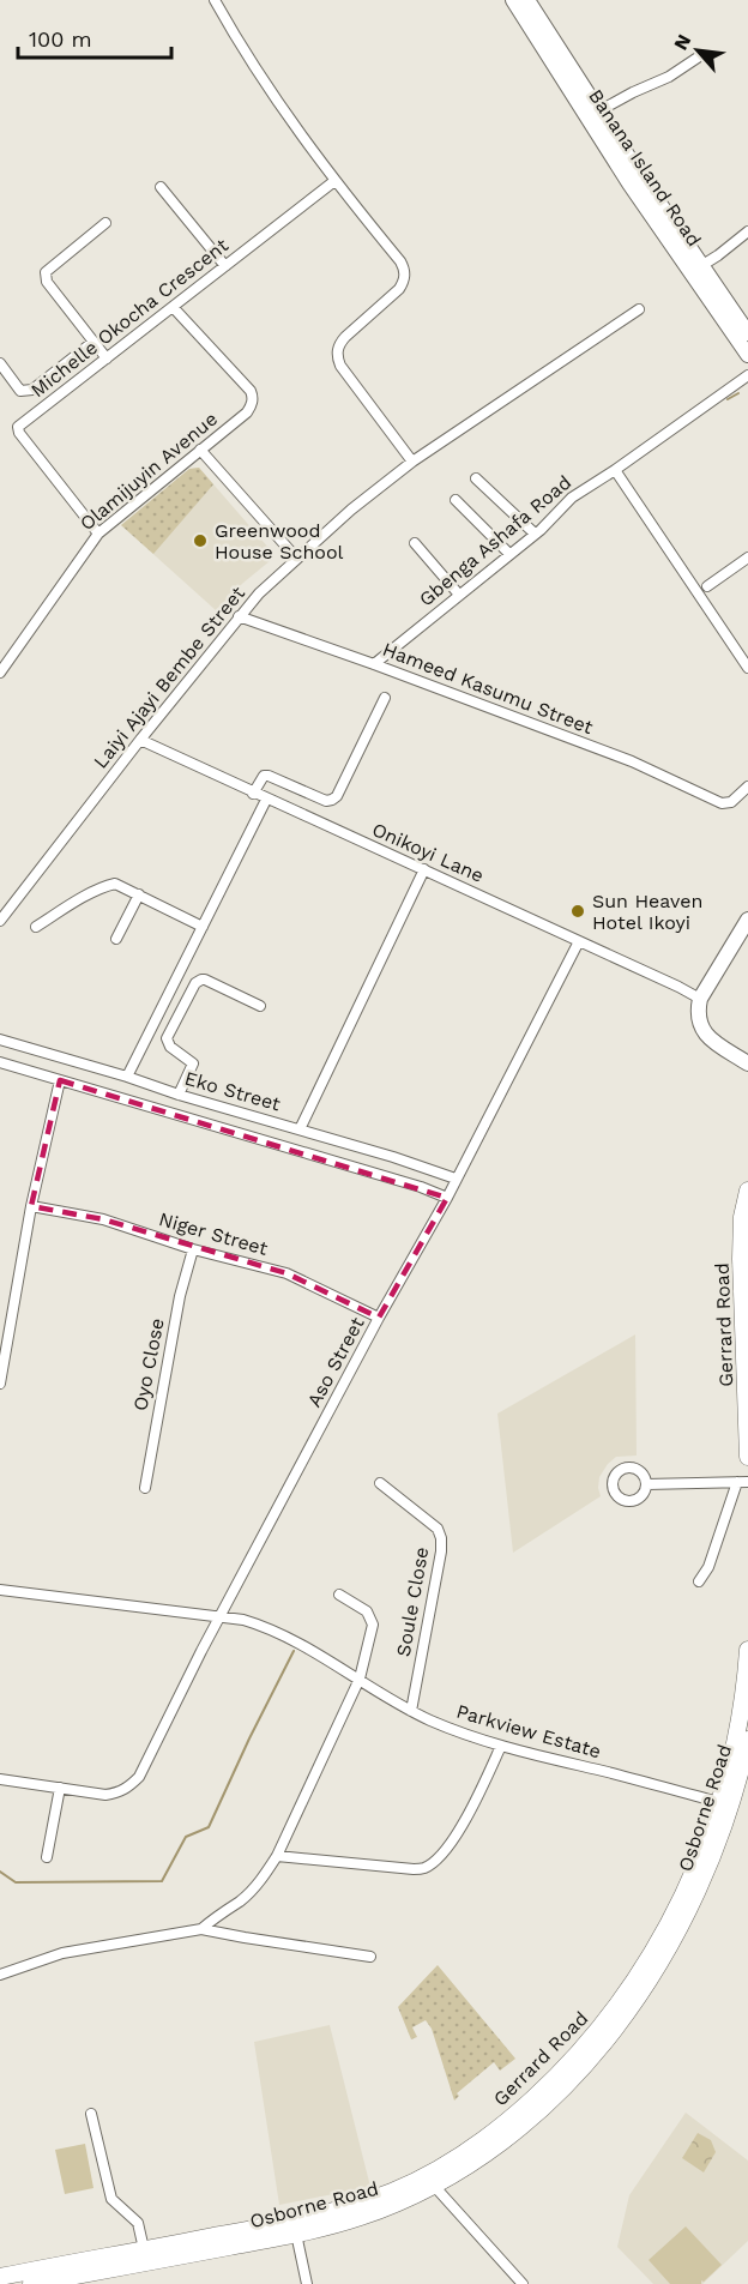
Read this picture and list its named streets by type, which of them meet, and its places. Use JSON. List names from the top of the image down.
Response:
{
  "streets": {
    "main road": ["Gerrard Road", "Osborne Road"],
    "street": [
      "Banana Island Road",
      "Michelle Okocha Crescent",
      "Olamijuyin Avenue",
      "Gbenga Ashafa Road",
      "Laiyi Ajayi Bembe Street",
      "Hameed Kasumu Street",
      "Onikoyi Lane",
      "Eko Street",
      "Niger Street",
      "Aso Street",
      "Oyo Close",
      "Soule Close",
      "Parkview Estate"
    ]
  },
  "crossings": [
    ["Michelle Okocha Crescent", "Olamijuyin Avenue"],
    ["Gbenga Ashafa Road", "Hameed Kasumu Street"],
    ["Laiyi Ajayi Bembe Street", "Hameed Kasumu Street"],
    ["Laiyi Ajayi Bembe Street", "Onikoyi Lane"],
    ["Onikoyi Lane", "Aso Street"],
    ["Eko Street", "Aso Street"],
    ["Niger Street", "Aso Street"],
    ["Niger Street", "Oyo Close"],
    ["Gerrard Road", "Parkview Estate"],
    ["Aso Street", "Parkview Estate"],
    ["Soule Close", "Parkview Estate"]
  ],
  "places": ["Greenwood House School", "Sun Heaven Hotel Ikoyi"],
  "scale_bar": "100 m",
  "north": "top left"
}
